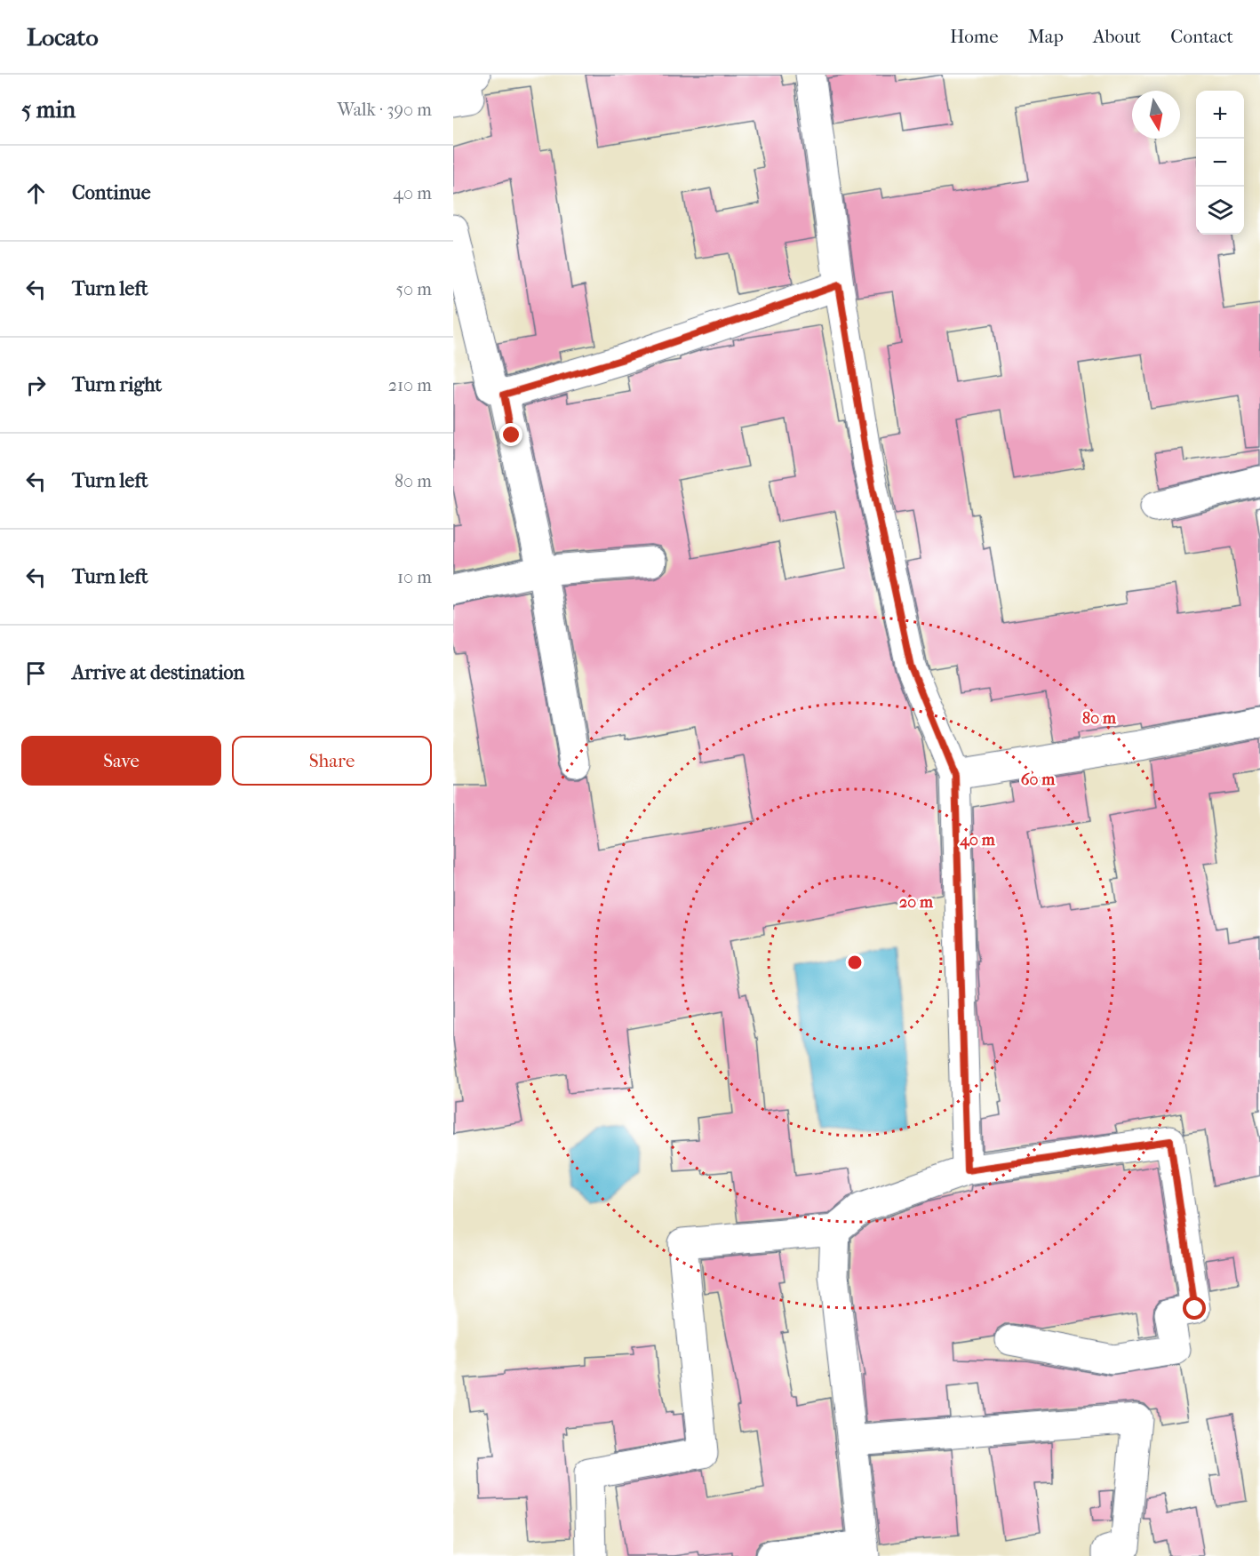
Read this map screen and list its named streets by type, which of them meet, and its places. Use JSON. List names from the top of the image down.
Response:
{
  "north": "bottom",
  "page": {
    "header": "Locato",
    "nav": [
      "Home",
      "Map",
      "About",
      "Contact"
    ],
    "heading": ["5 min", "Walk · 390 m"],
    "map_buttons": ["+", "−"],
    "list": [
      ["Continue", "40 m"],
      ["Turn left", "50 m"],
      ["Turn right", "210 m"],
      ["Turn left", "80 m"],
      ["Turn left", "10 m"],
      "Arrive at destination"
    ],
    "buttons": ["Save", "Share"]
  },
  "rings": [
    "80 m",
    "60 m",
    "40 m",
    "20 m"
  ]
}
